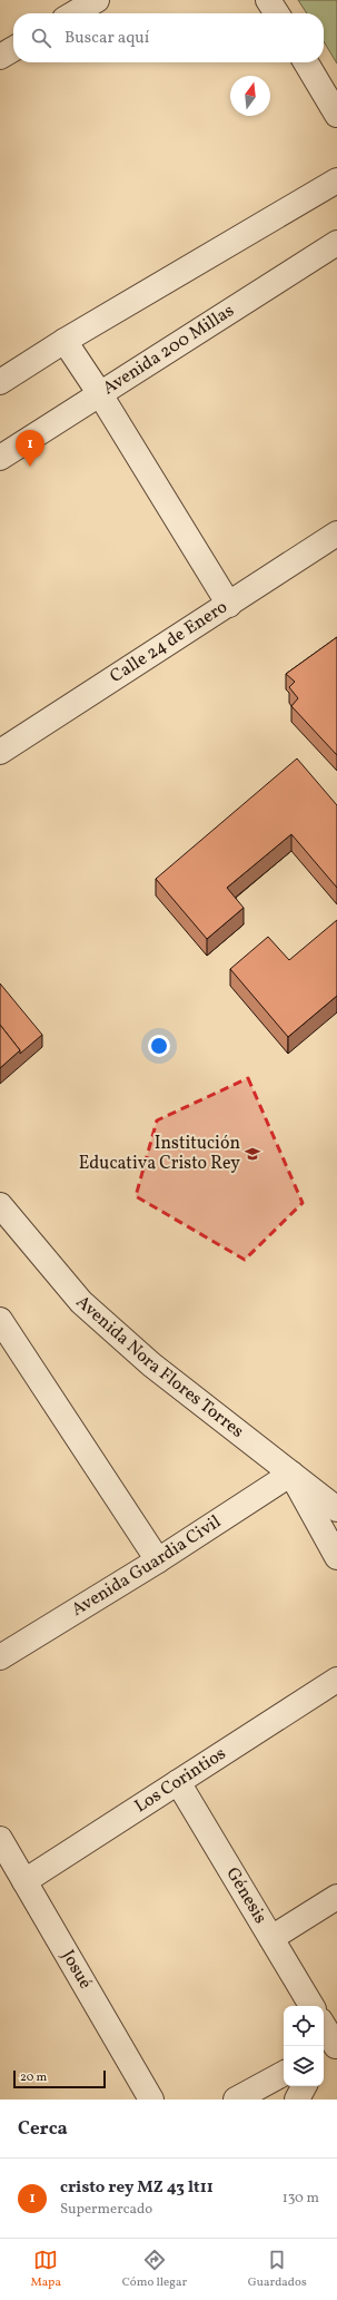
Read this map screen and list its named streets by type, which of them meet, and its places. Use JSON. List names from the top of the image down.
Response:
{
  "streets": {
    "street": [
      "Avenida 200 Millas",
      "Calle 24 de Enero",
      "Avenida Nora Flores Torres",
      "Avenida Guardia Civil",
      "Los Corintios",
      "Génesis",
      "Josué"
    ]
  },
  "crossings": [
    ["Avenida Nora Flores Torres", "Avenida Guardia Civil"],
    ["Los Corintios", "Génesis"],
    ["Los Corintios", "Josué"]
  ],
  "places": {
    "school or university": ["Institución Educativa Cristo Rey"]
  },
  "scale_bar": "20 m",
  "north": "top",
  "page": {
    "search": "Buscar aquí",
    "pins": "1",
    "scale": "20 m",
    "heading": "Cerca",
    "list": [
      {
        "mark": "1",
        "name": "cristo rey MZ 43 lt11",
        "note": "Supermercado",
        "value": "130 m"
      }
    ],
    "nav": ["Mapa", "Cómo llegar", "Guardados"]
  }
}
